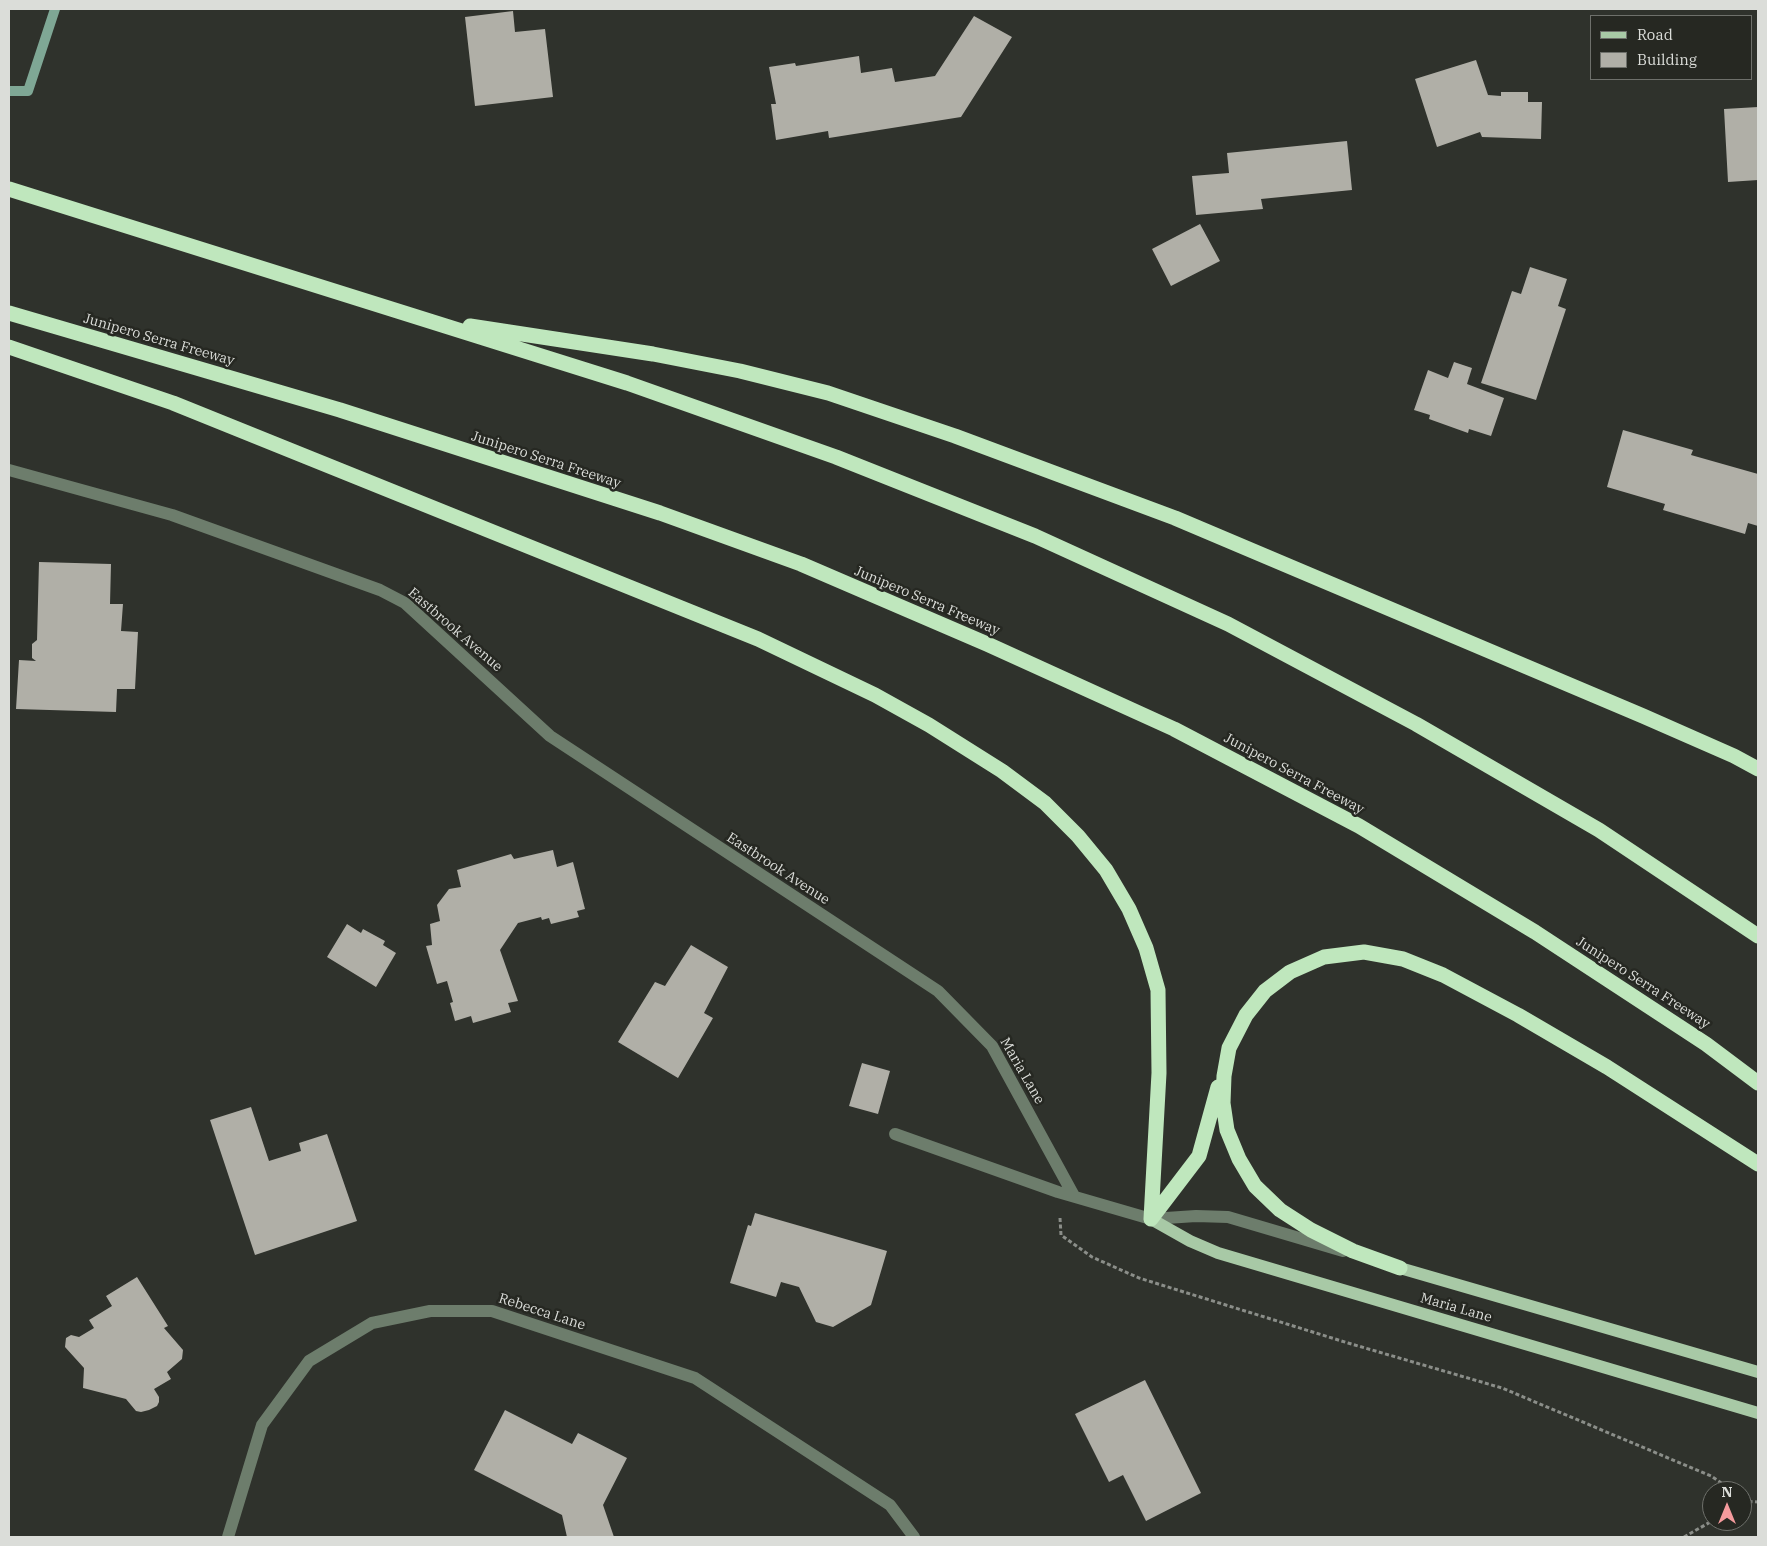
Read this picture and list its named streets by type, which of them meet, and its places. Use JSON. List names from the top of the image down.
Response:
{
  "streets": {
    "highway": ["Junipero Serra Freeway"],
    "main road": ["Maria Lane"],
    "street": ["Eastbrook Avenue", "Rebecca Lane"]
  },
  "crossings": [
    ["Eastbrook Avenue", "Maria Lane"]
  ],
  "legend": ["Road", "Building"],
  "north": "top"
}
